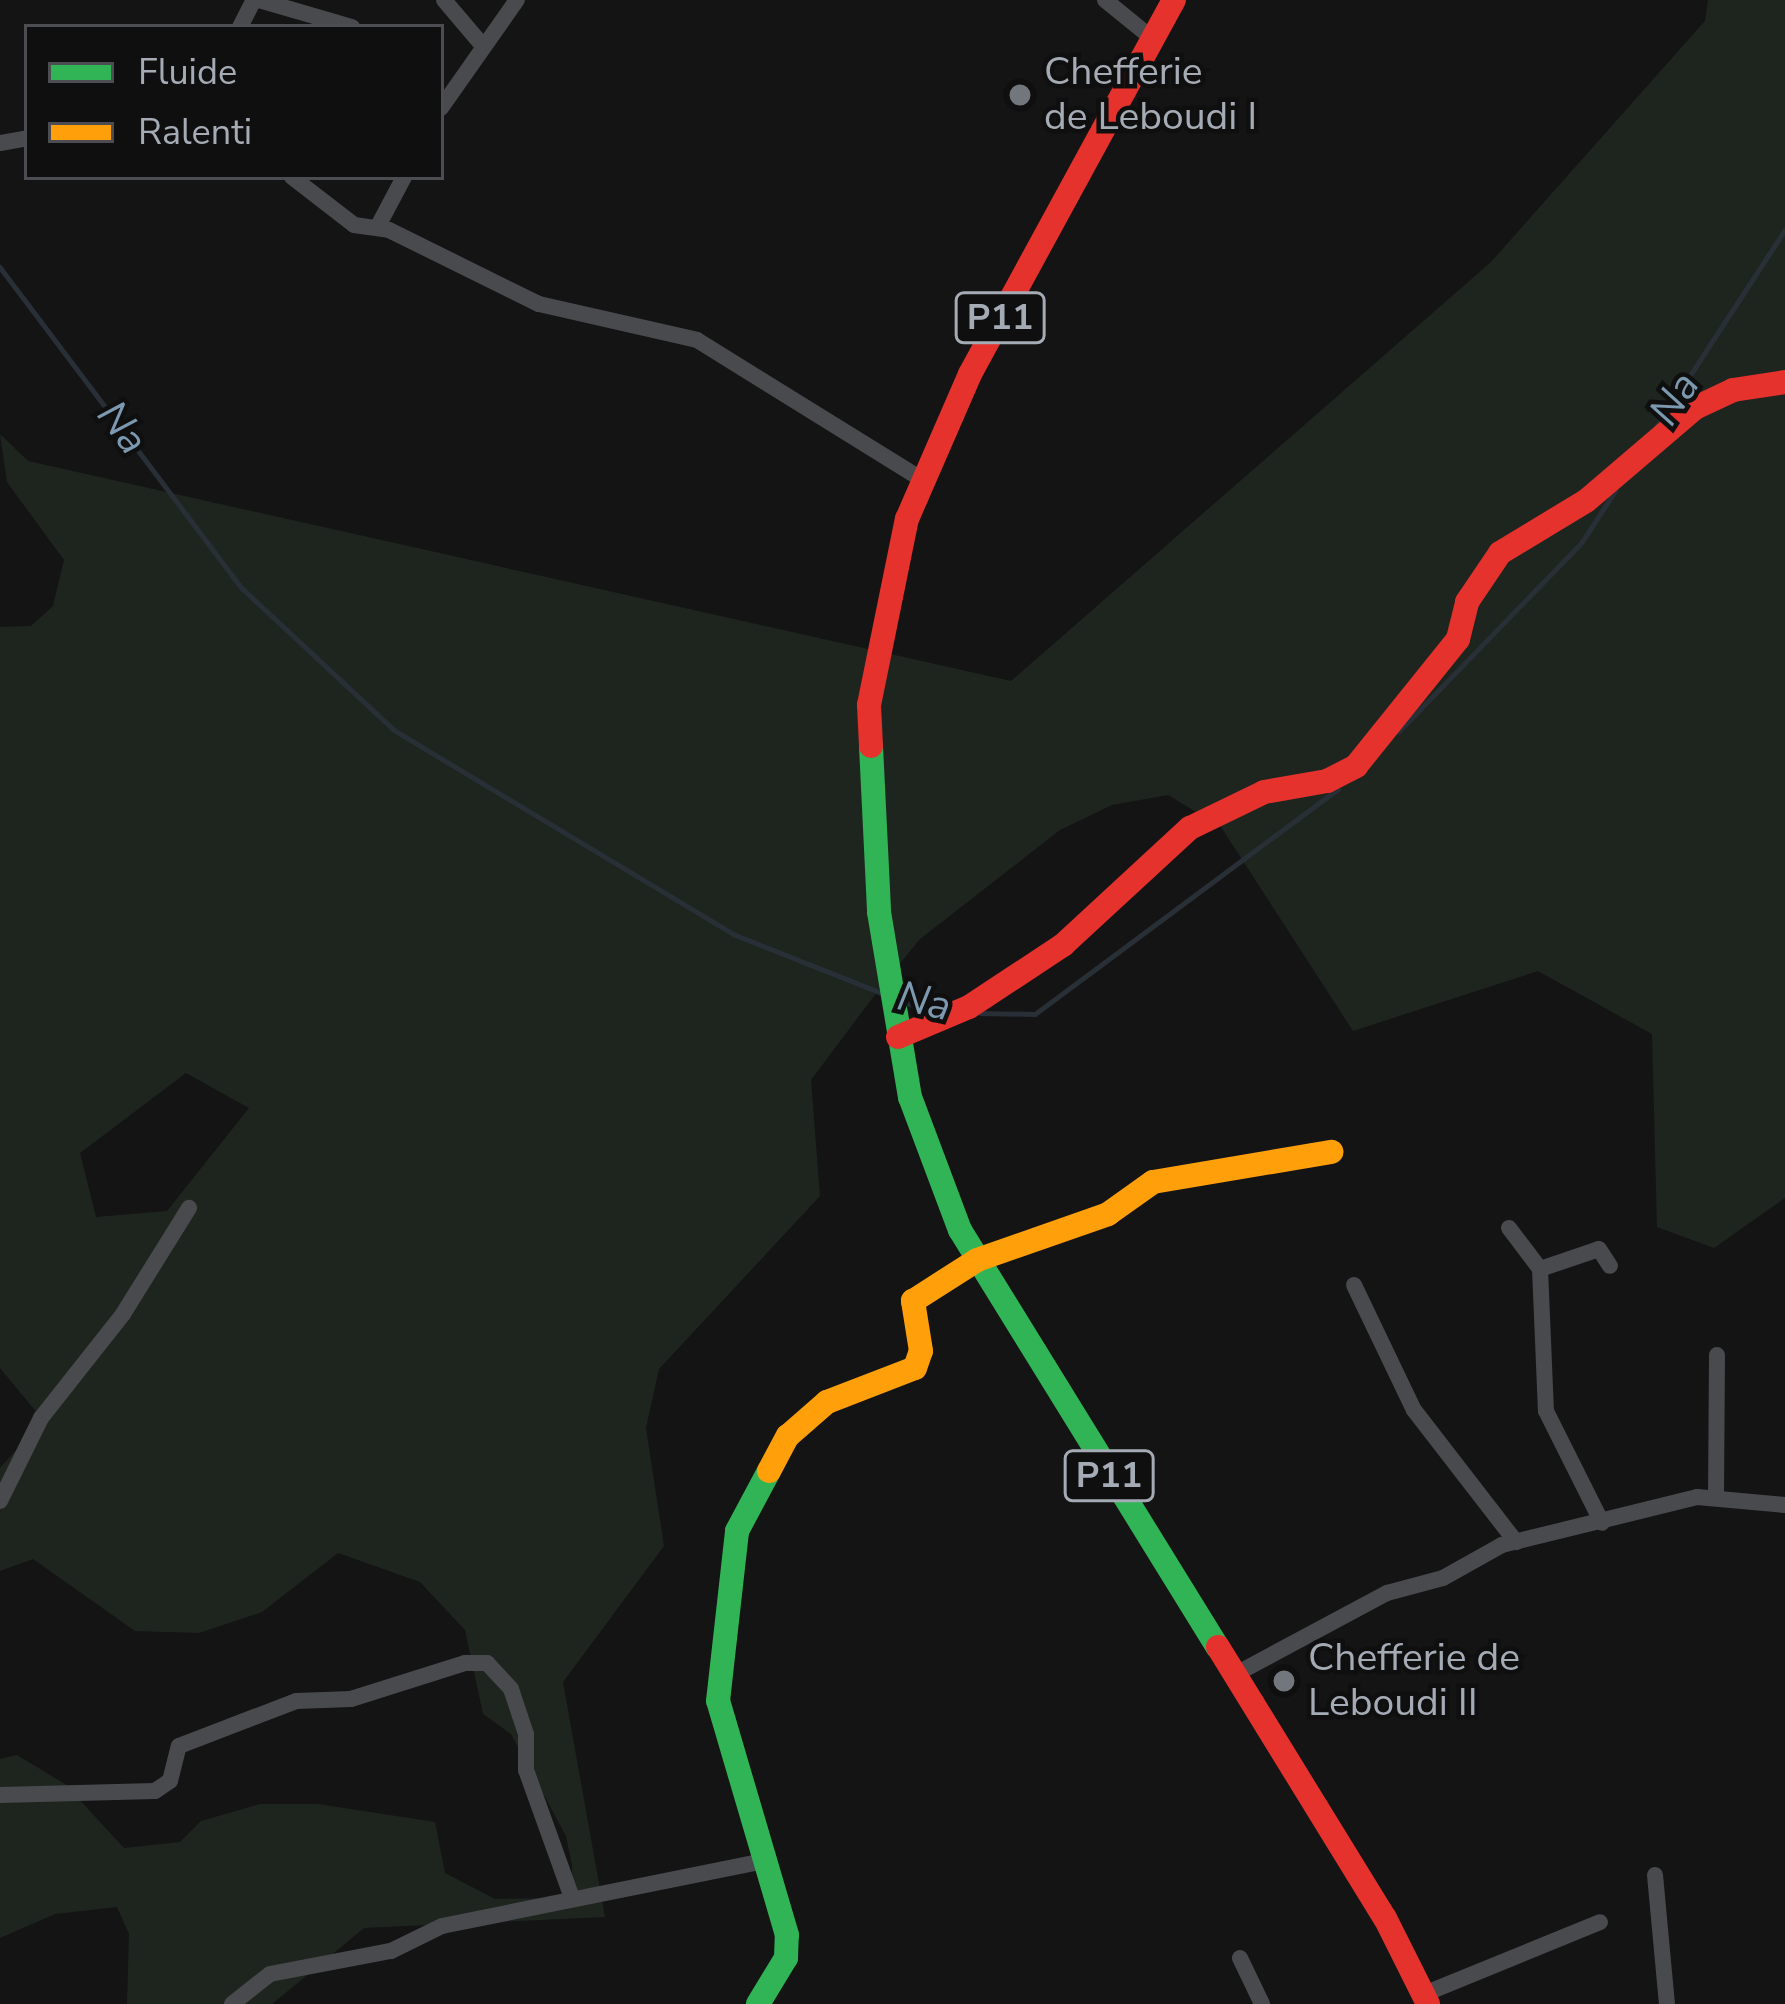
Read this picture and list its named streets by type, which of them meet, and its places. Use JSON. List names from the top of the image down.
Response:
{
  "streets": {
    "street": ["P11"]
  },
  "water": ["Na"],
  "places": ["Chefferie de Leboudi I", "Chefferie de Leboudi II"],
  "legend": ["Fluide", "Ralenti"]
}
